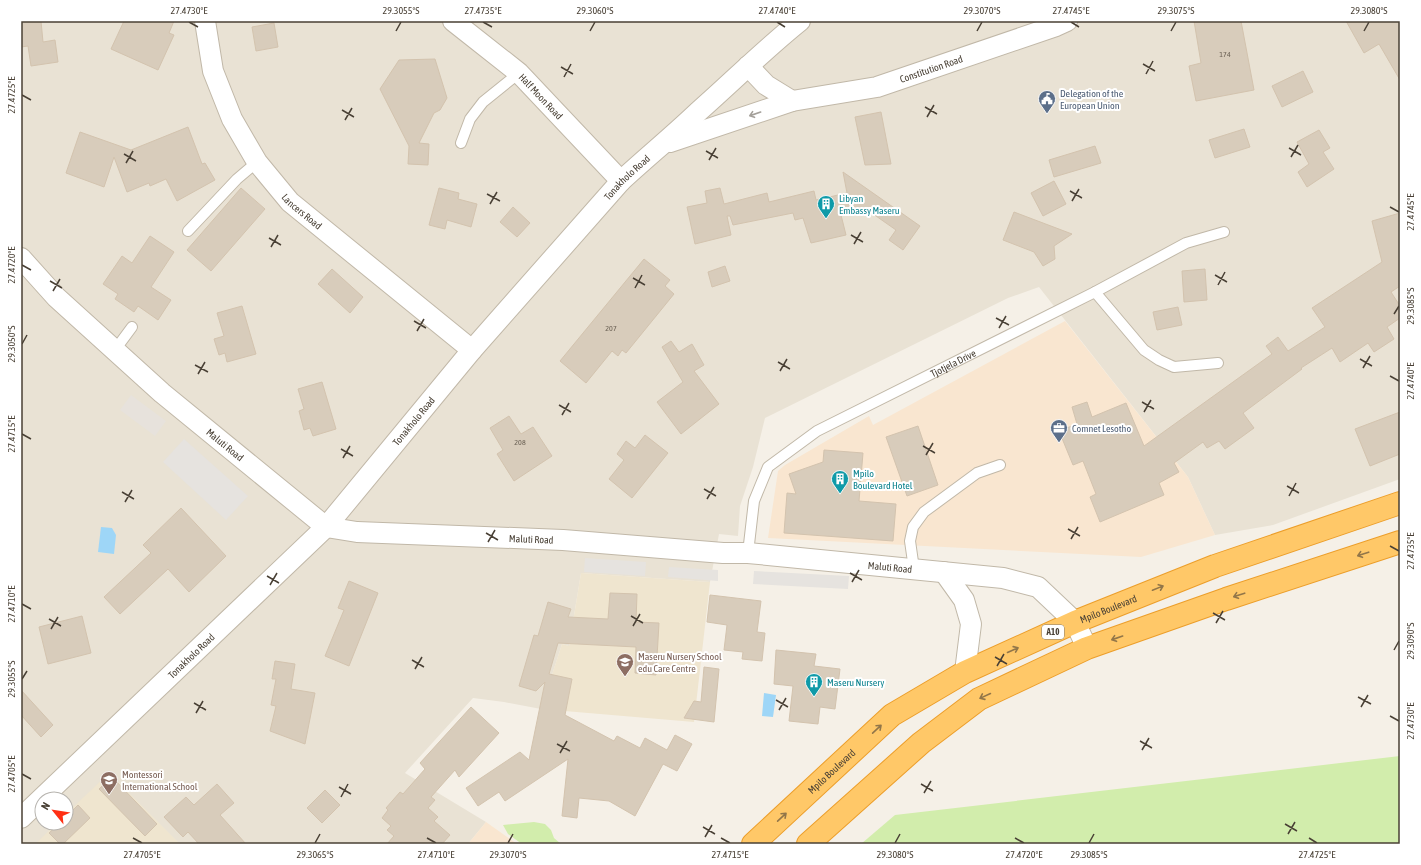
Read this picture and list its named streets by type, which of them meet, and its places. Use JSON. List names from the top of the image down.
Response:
{
  "streets": {
    "highway": ["Mpilo Boulevard", "A10"],
    "street": [
      "Constitution Road",
      "Half Moon Road",
      "Tonakholo Road",
      "Lancers Road",
      "Maluti Road"
    ],
    "lane": ["Tjotjela Drive"]
  },
  "crossings": [
    ["Constitution Road", "Tonakholo Road"],
    ["Half Moon Road", "Tonakholo Road"],
    ["Tonakholo Road", "Lancers Road"],
    ["Tonakholo Road", "Maluti Road"],
    ["Tjotjela Drive", "Maluti Road"],
    ["Maluti Road", "Mpilo Boulevard"]
  ],
  "places": {
    "public building": ["Delegation of the European Union"],
    "building": ["Libyan Embassy Maseru", "Mpilo Boulevard Hotel", "Maseru Nursery"],
    "office": ["Comnet Lesotho"],
    "school or university": ["Maseru Nursery School edu Care Centre", "Montessori International School"]
  },
  "house_numbers": ["174", "207", "208"],
  "north": "top left",
  "coordinates": [
    "27.4730°E",
    "29.3055°S",
    "27.4735°E",
    "29.3060°S",
    "27.4740°E",
    "29.3070°S",
    "27.4745°E",
    "29.3075°S",
    "29.3080°S",
    "27.4725°E",
    "27.4720°E",
    "29.3085°S",
    "29.3050°S",
    "27.4715°E",
    "27.4710°E",
    "29.3090°S",
    "27.4705°E",
    "29.3065°S"
  ]
}
